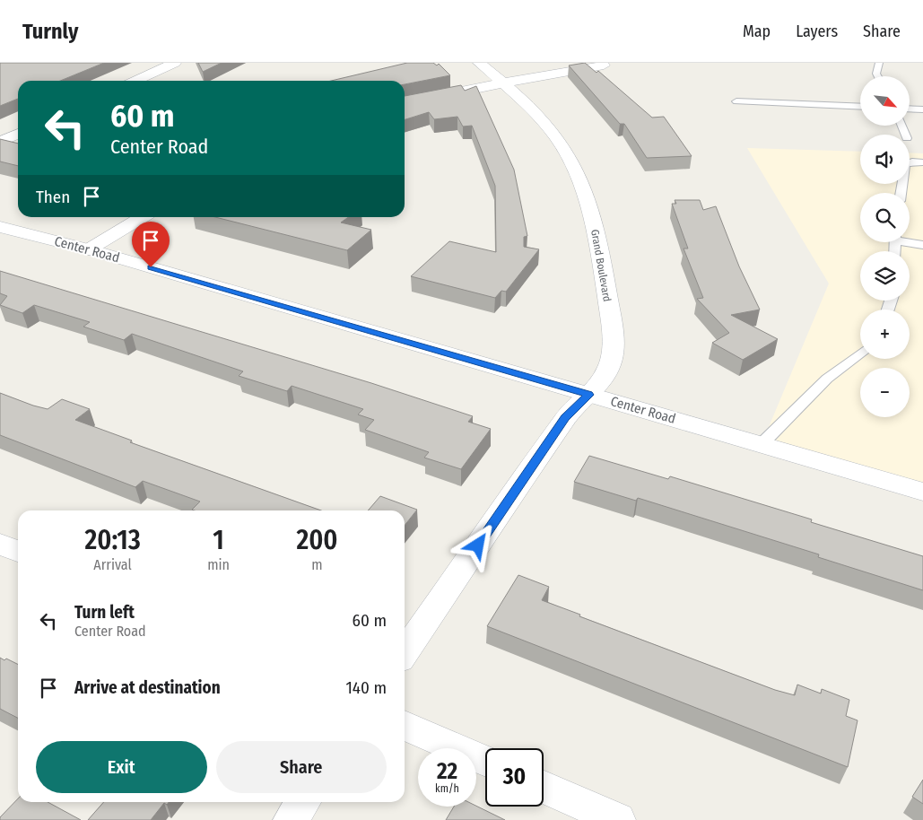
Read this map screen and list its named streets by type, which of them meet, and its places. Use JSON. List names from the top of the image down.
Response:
{
  "streets": {
    "street": ["Center Road", "Grand Boulevard"]
  },
  "crossings": [
    ["Center Road", "Grand Boulevard"]
  ],
  "north": "bottom right",
  "page": {
    "header": "Turnly",
    "nav": ["Map", "Layers", "Share"],
    "map_buttons": ["+", "−"],
    "turn": ["60 m", "Center Road"],
    "then": "Then",
    "eta": [
      "20:13",
      "Arrival",
      "1",
      "min",
      "200",
      "m"
    ],
    "list": [
      {
        "name": "Turn left",
        "note": "Center Road",
        "value": "60 m"
      },
      {
        "name": "Arrive at destination",
        "value": "140 m"
      }
    ],
    "buttons": ["Exit", "Share"],
    "speed": "22 km/h",
    "limit": "30"
  }
}
